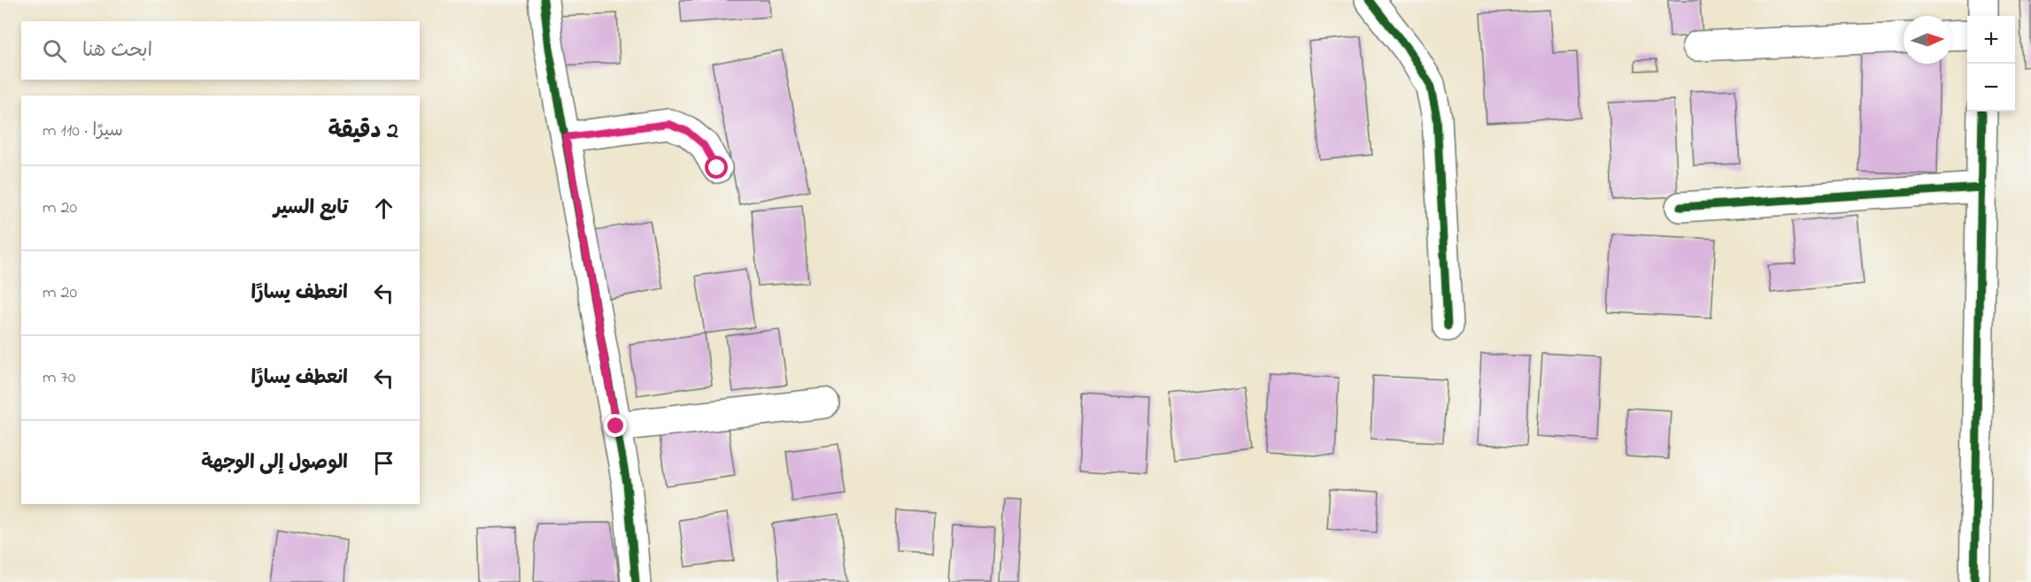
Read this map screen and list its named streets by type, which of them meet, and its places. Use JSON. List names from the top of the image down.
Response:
{
  "north": "right",
  "page": {
    "map_buttons": ["+", "−"],
    "search": "ابحث هنا",
    "heading": ["2 دقيقة", "سيرًا · 110 m"],
    "list": [
      ["تابع السير", "20 m"],
      ["انعطف يسارًا", "20 m"],
      ["انعطف يسارًا", "70 m"],
      "الوصول إلى الوجهة"
    ]
  }
}
